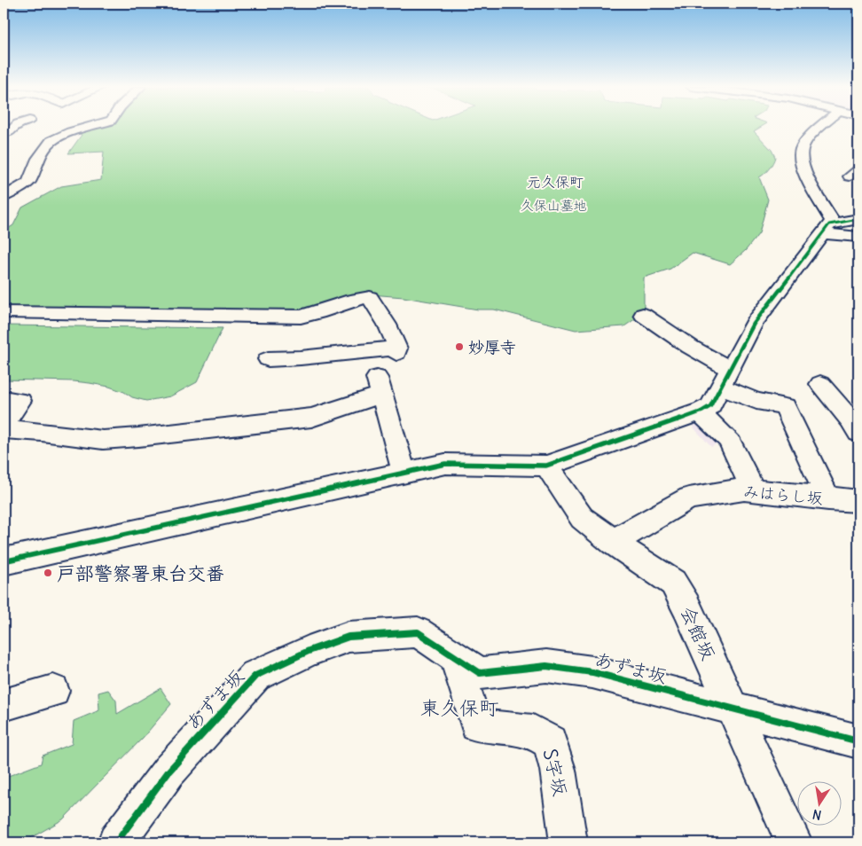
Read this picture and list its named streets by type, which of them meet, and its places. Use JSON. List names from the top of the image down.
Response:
{
  "streets": {
    "street": [
      "みはらし坂",
      "会館坂",
      "あずま坂",
      "S字坂"
    ]
  },
  "crossings": [
    ["みはらし坂", "会館坂"],
    ["会館坂", "あずま坂"],
    ["あずま坂", "S字坂"]
  ],
  "districts": ["元久保町", "東久保町"],
  "parks": ["久保山墓地"],
  "places": ["妙厚寺", "戸部警察署東台交番"],
  "north": "bottom"
}
